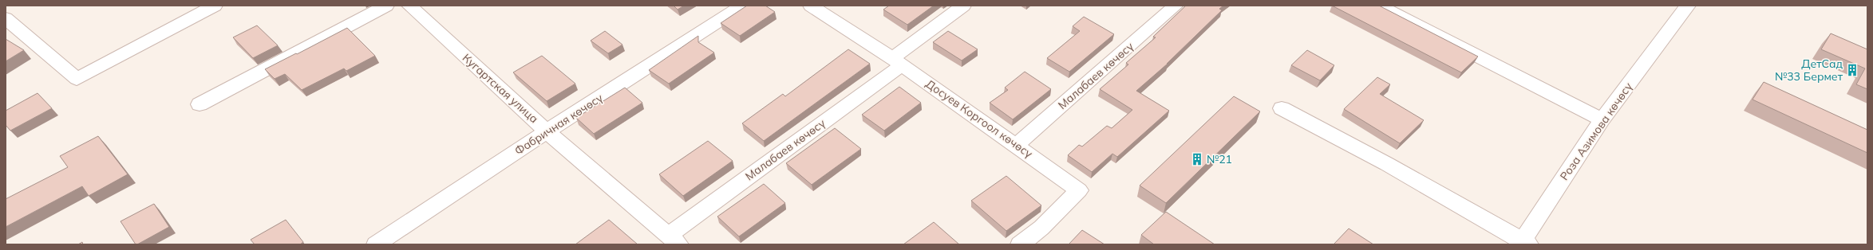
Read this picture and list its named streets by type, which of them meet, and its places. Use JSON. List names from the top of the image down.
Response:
{
  "streets": {
    "street": [
      "Малабаев көчөсү",
      "Кугартская улица",
      "Досуев Коргоол көчөсү",
      "Фабричная көчөсү",
      "Роза Азимова көчөсү"
    ]
  },
  "crossings": [
    ["Малабаев көчөсү", "Кугартская улица"],
    ["Малабаев көчөсү", "Досуев Коргоол көчөсү"],
    ["Кугартская улица", "Фабричная көчөсү"]
  ],
  "places": {
    "building": ["ДетСад №33 Бермет", "№21"]
  }
}
